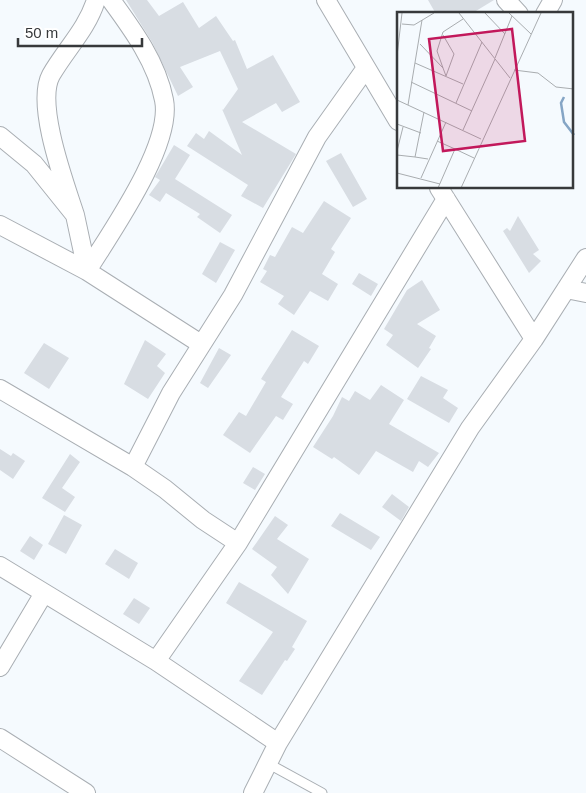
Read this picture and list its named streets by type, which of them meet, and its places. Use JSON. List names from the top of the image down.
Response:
{
  "scale_bar": "50 m"
}
